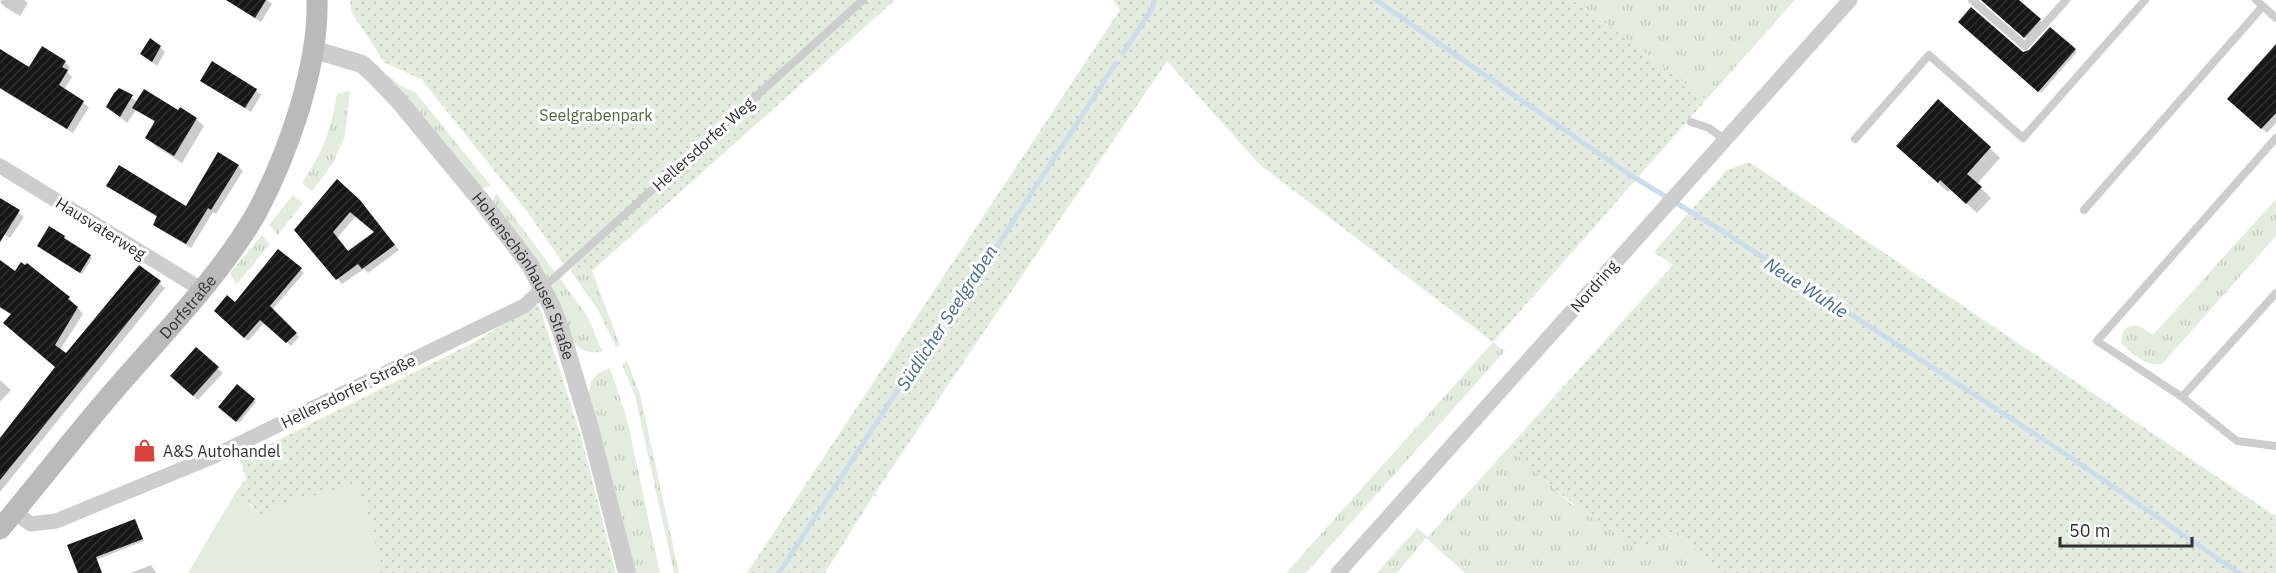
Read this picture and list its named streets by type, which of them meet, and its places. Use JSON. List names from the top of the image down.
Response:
{
  "streets": {
    "main road": ["Dorfstraße"],
    "street": [
      "Hausvaterweg",
      "Hohenschönhauser Straße",
      "Nordring",
      "Hellersdorfer Straße"
    ],
    "lane": ["Hellersdorfer Weg"]
  },
  "crossings": [
    ["Hellersdorfer Weg", "Hohenschönhauser Straße"],
    ["Hellersdorfer Weg", "Hellersdorfer Straße"],
    ["Hausvaterweg", "Dorfstraße"],
    ["Hohenschönhauser Straße", "Dorfstraße"],
    ["Hohenschönhauser Straße", "Hellersdorfer Straße"],
    ["Dorfstraße", "Hellersdorfer Straße"]
  ],
  "water": ["Neue Wuhle", "Südlicher Seelgraben"],
  "parks": ["Seelgrabenpark"],
  "places": {
    "shop": ["A&S Autohandel"]
  },
  "scale_bar": "50 m"
}
